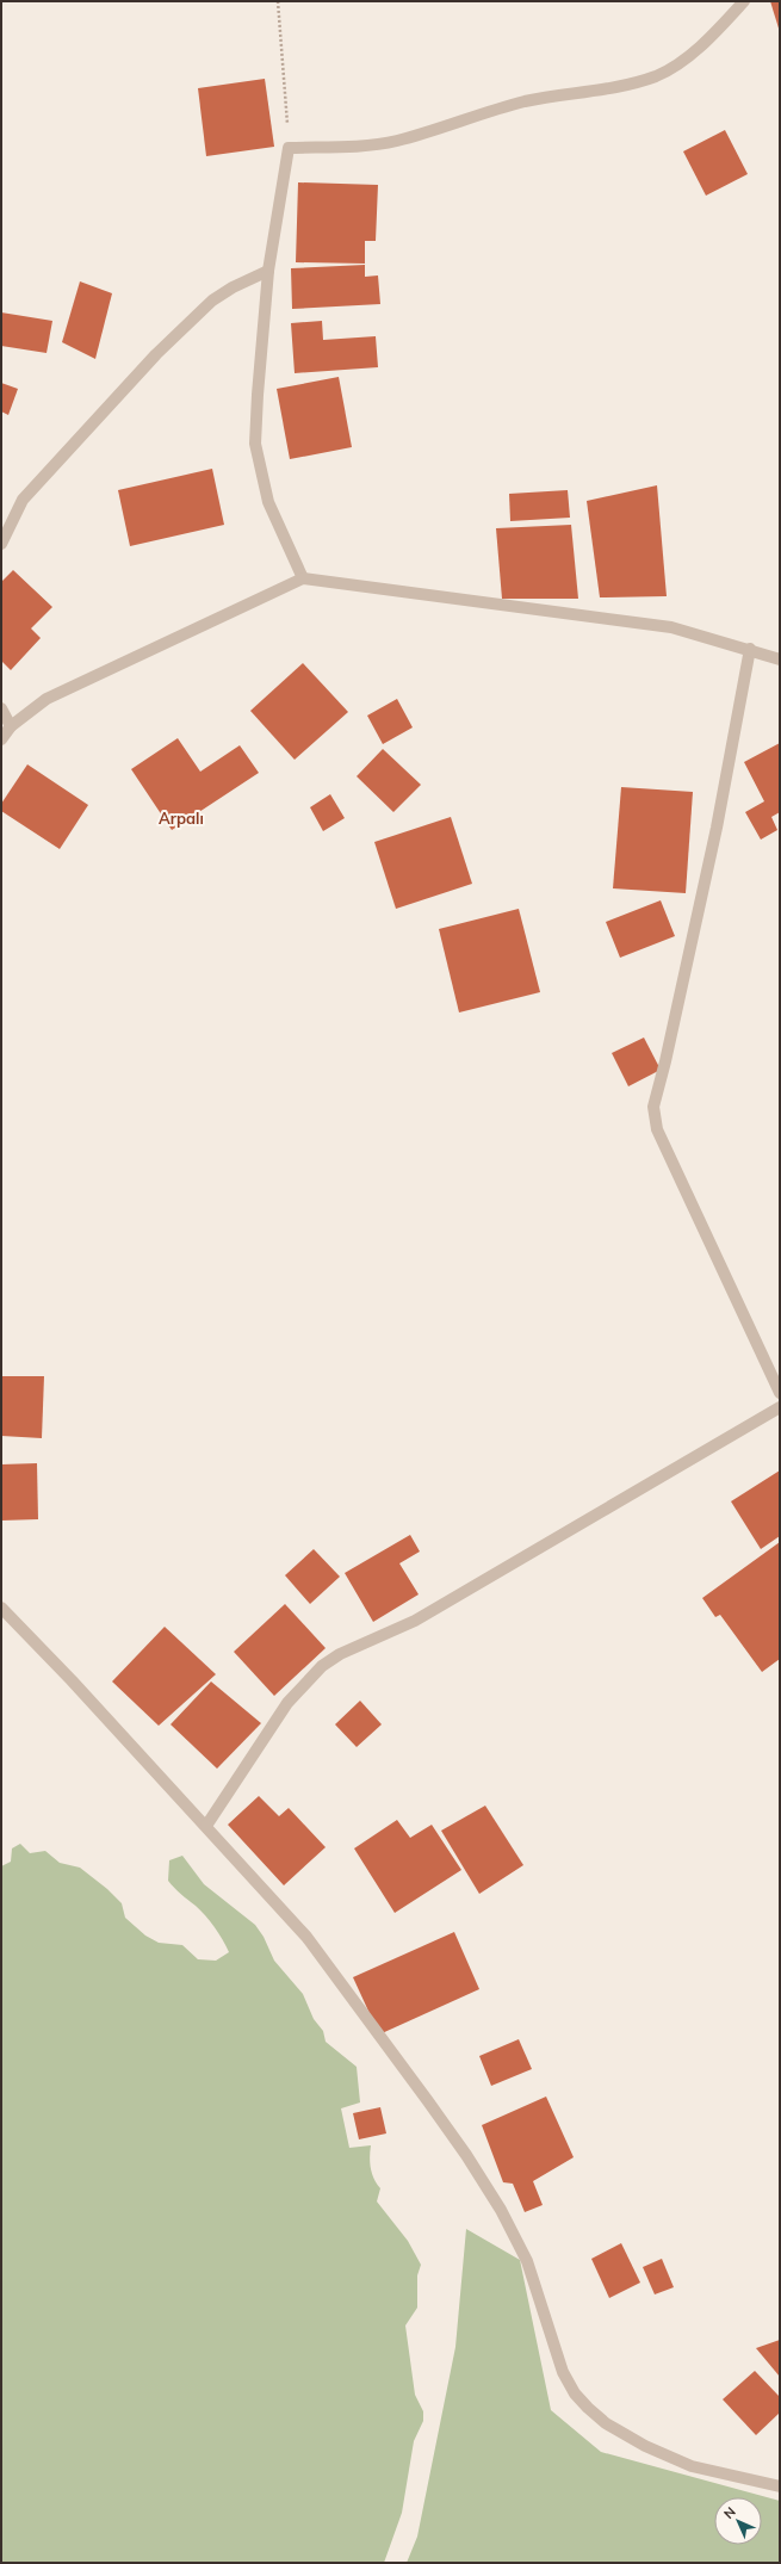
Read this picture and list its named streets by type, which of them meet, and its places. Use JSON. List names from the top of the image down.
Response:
{
  "districts": ["Arpalı"],
  "north": "top left"
}
